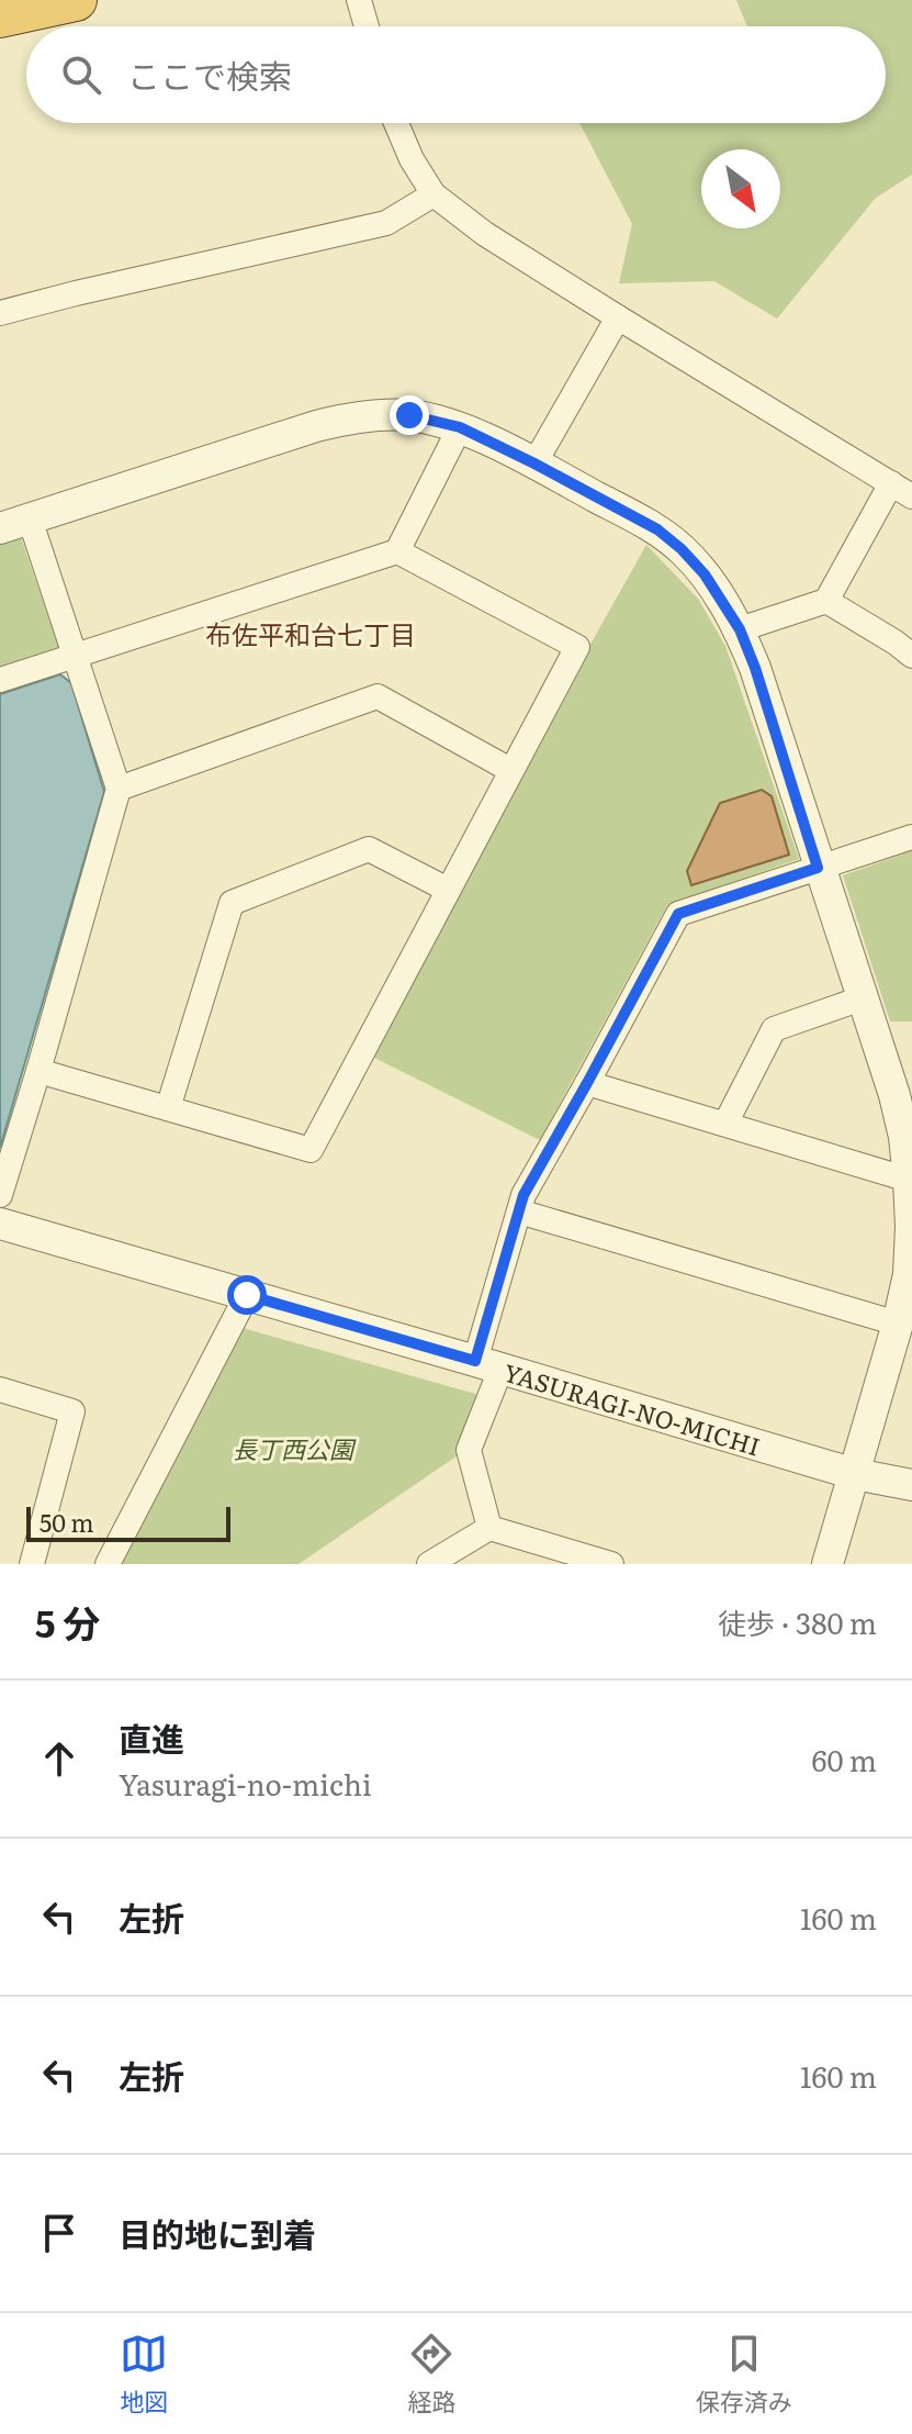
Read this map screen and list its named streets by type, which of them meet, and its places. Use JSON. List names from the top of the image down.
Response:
{
  "streets": {
    "street": ["YASURAGI-NO-MICHI"]
  },
  "districts": ["布佐平和台七丁目"],
  "parks": ["長丁西公園"],
  "scale_bar": "50 m",
  "north": "bottom right",
  "page": {
    "search": "ここで検索",
    "scale": "50 m",
    "heading": ["5 分", "徒歩 · 380 m"],
    "list": [
      ["直進", "Yasuragi-no-michi", "60 m"],
      ["左折", "160 m"],
      ["左折", "160 m"],
      "目的地に到着"
    ],
    "nav": ["地図", "経路", "保存済み"]
  }
}
